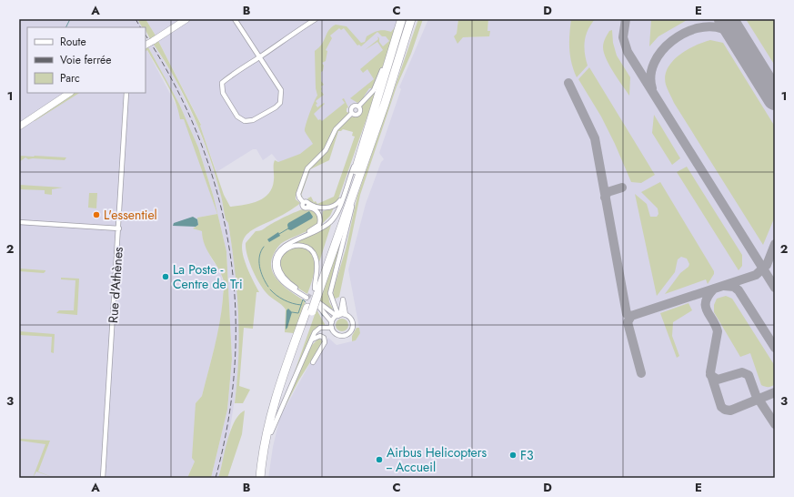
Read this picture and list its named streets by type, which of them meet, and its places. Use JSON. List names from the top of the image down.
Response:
{
  "streets": {
    "street": ["Rue d'Athènes"]
  },
  "places": [
    "L'essentiel",
    "La Poste - Centre de Tri",
    "F3",
    "Airbus Helicopters -- Accueil"
  ],
  "legend": ["Route", "Voie ferrée", "Parc"],
  "grid": {
    "columns": [
      "A",
      "B",
      "C",
      "D",
      "E"
    ],
    "rows": ["1", "2", "3"]
  }
}
